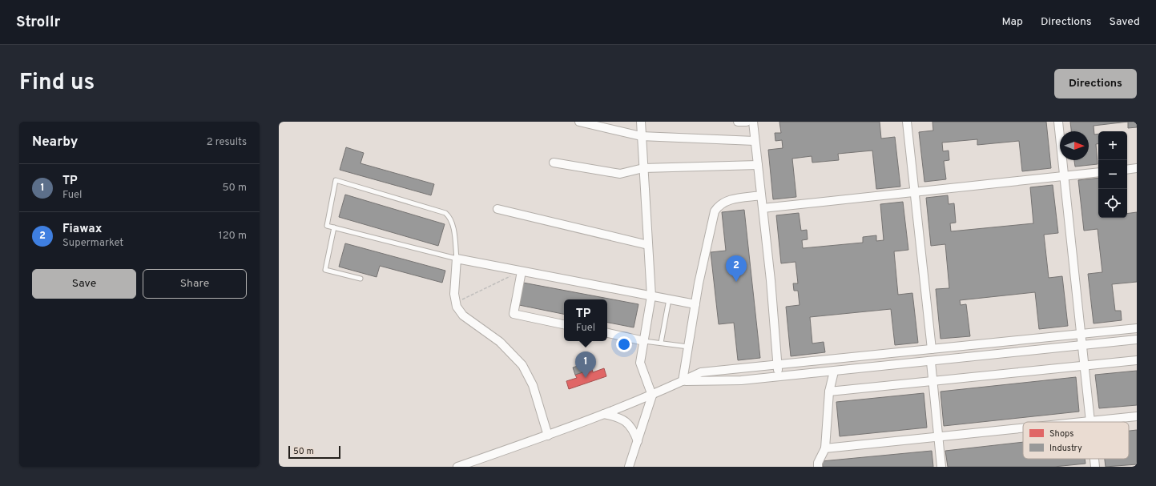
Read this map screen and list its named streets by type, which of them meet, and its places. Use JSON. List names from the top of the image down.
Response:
{
  "legend": ["Shops", "Industry"],
  "scale_bar": "50 m",
  "north": "right",
  "page": {
    "header": "Strollr",
    "nav": ["Map", "Directions", "Saved"],
    "title": "Find us",
    "buttons": [
      "Directions",
      ["Save", "Share"]
    ],
    "heading": ["Nearby", "2 results"],
    "map_buttons": ["+", "−"],
    "list": [
      {
        "mark": "1",
        "name": "TP",
        "note": "Fuel",
        "value": "50 m"
      },
      {
        "mark": "2",
        "name": "Fiawax",
        "note": "Supermarket",
        "value": "120 m"
      }
    ],
    "pins": ["2", "1"],
    "popup": ["TP", "Fuel"],
    "scale": "50 m"
  }
}
